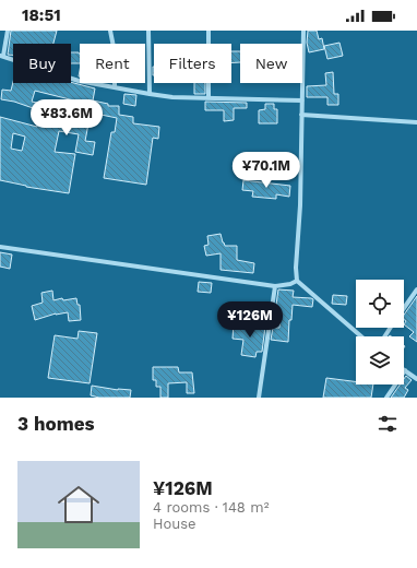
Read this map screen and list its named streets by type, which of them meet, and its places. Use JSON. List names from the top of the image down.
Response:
{
  "page": {
    "status": "18:51",
    "chip": [
      "Buy",
      "Rent",
      "Filters",
      "New"
    ],
    "price": ["¥83.6M", "¥70.1M", "¥126M"],
    "heading": "3 homes",
    "list": [
      {
        "name": "¥126M",
        "note": "4 rooms · 148 m² · House"
      }
    ]
  }
}
